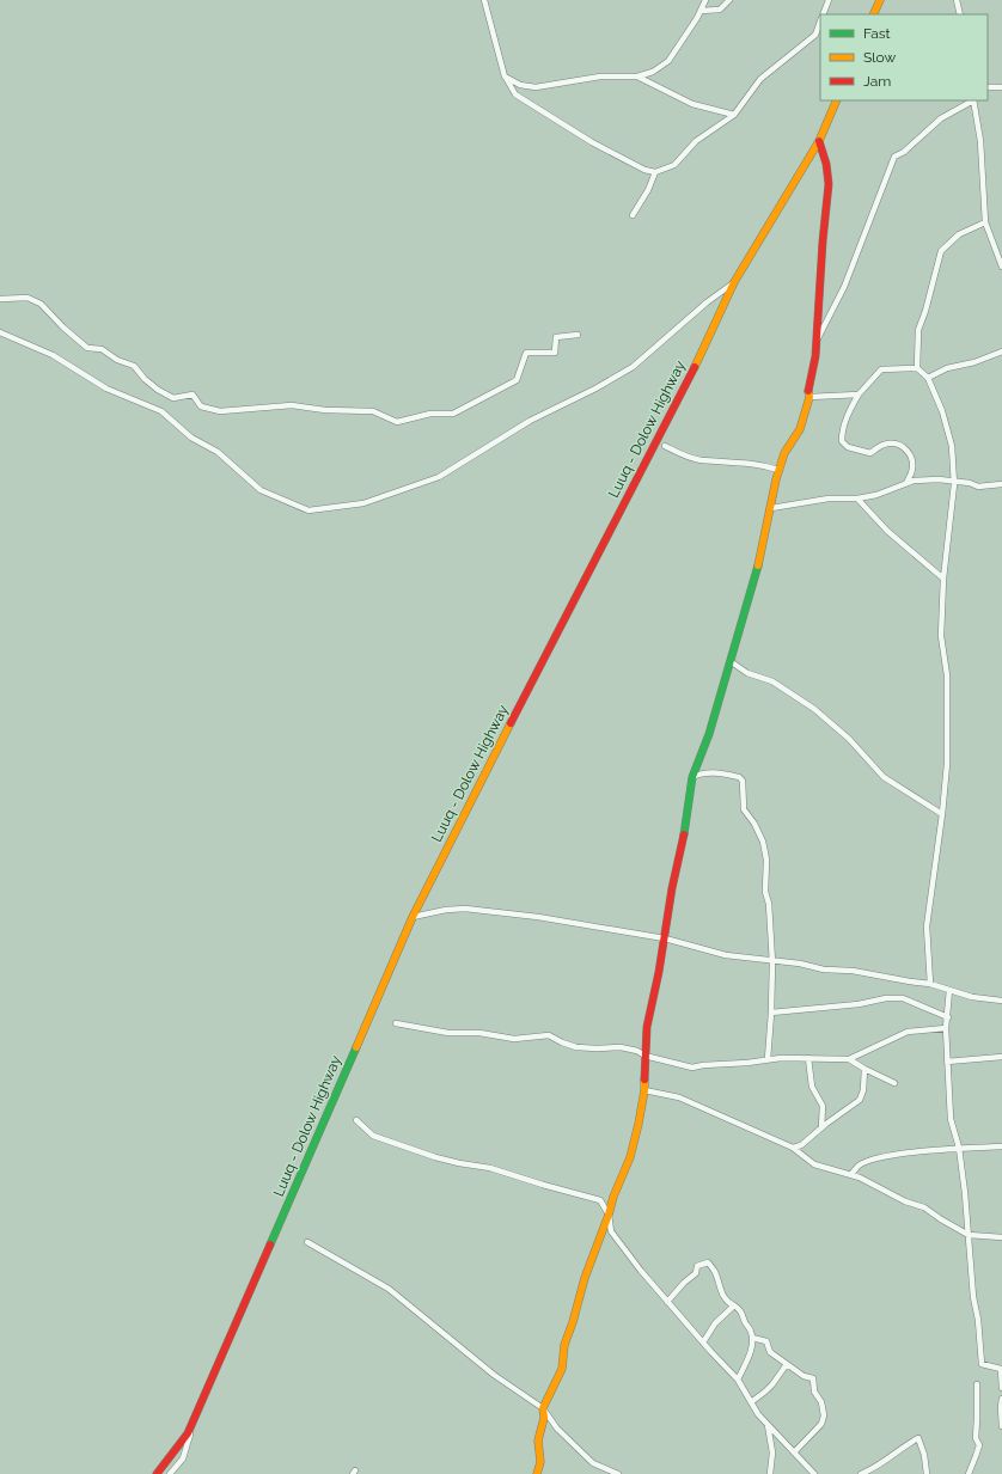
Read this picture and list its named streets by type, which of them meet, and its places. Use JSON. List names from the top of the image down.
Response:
{
  "streets": {
    "main road": ["Luuq - Dolow Highway"]
  },
  "legend": ["Fast", "Slow", "Jam"]
}
